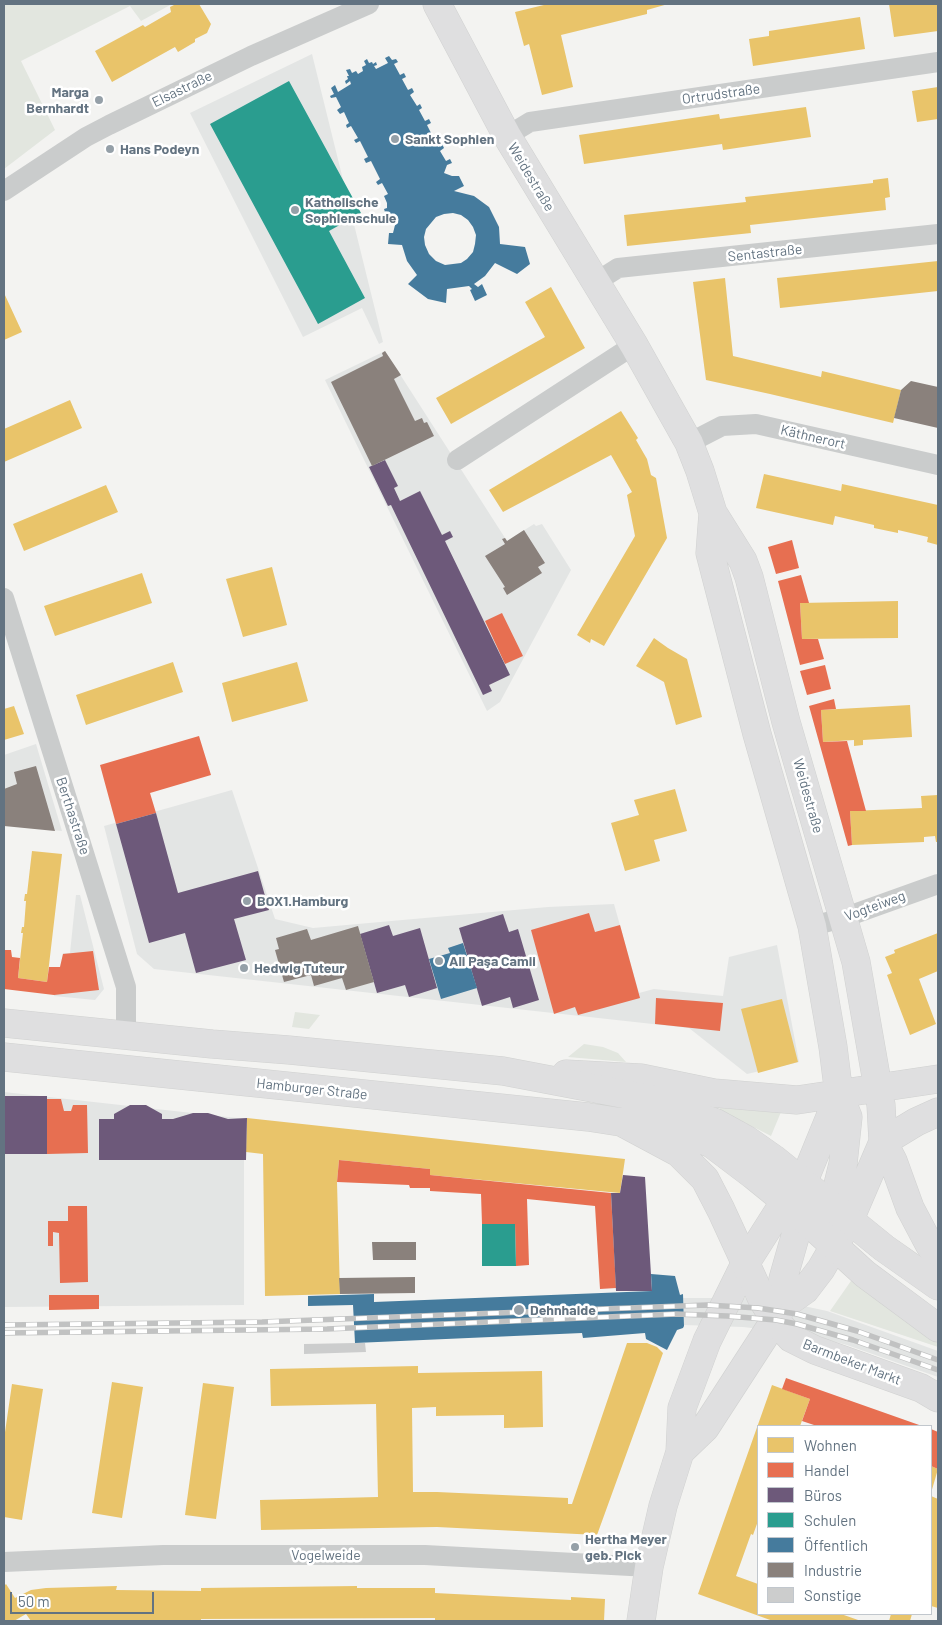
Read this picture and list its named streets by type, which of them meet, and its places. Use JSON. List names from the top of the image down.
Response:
{
  "streets": {
    "main road": ["Weidestraße", "Hamburger Straße", "Barmbeker Markt"],
    "street": [
      "Elsastraße",
      "Ortrudstraße",
      "Sentastraße",
      "Käthnerort",
      "Berthastraße",
      "Vogteiweg",
      "Vogelweide"
    ]
  },
  "crossings": [
    ["Ortrudstraße", "Weidestraße"],
    ["Weidestraße", "Sentastraße"],
    ["Weidestraße", "Käthnerort"],
    ["Weidestraße", "Vogteiweg"],
    ["Weidestraße", "Hamburger Straße"],
    ["Hamburger Straße", "Barmbeker Markt"]
  ],
  "places": [
    "Marga Bernhardt",
    "Sankt Sophien",
    "Hans Podeyn",
    "Katholische Sophienschule",
    "BOX1.Hamburg",
    "Ali Paşa Camii",
    "Hedwig Tuteur",
    "Dehnhaide",
    "Hertha Meyer geb. Pick"
  ],
  "legend": [
    "Wohnen",
    "Handel",
    "Büros",
    "Schulen",
    "Öffentlich",
    "Industrie",
    "Sonstige"
  ],
  "scale_bar": "50 m"
}
